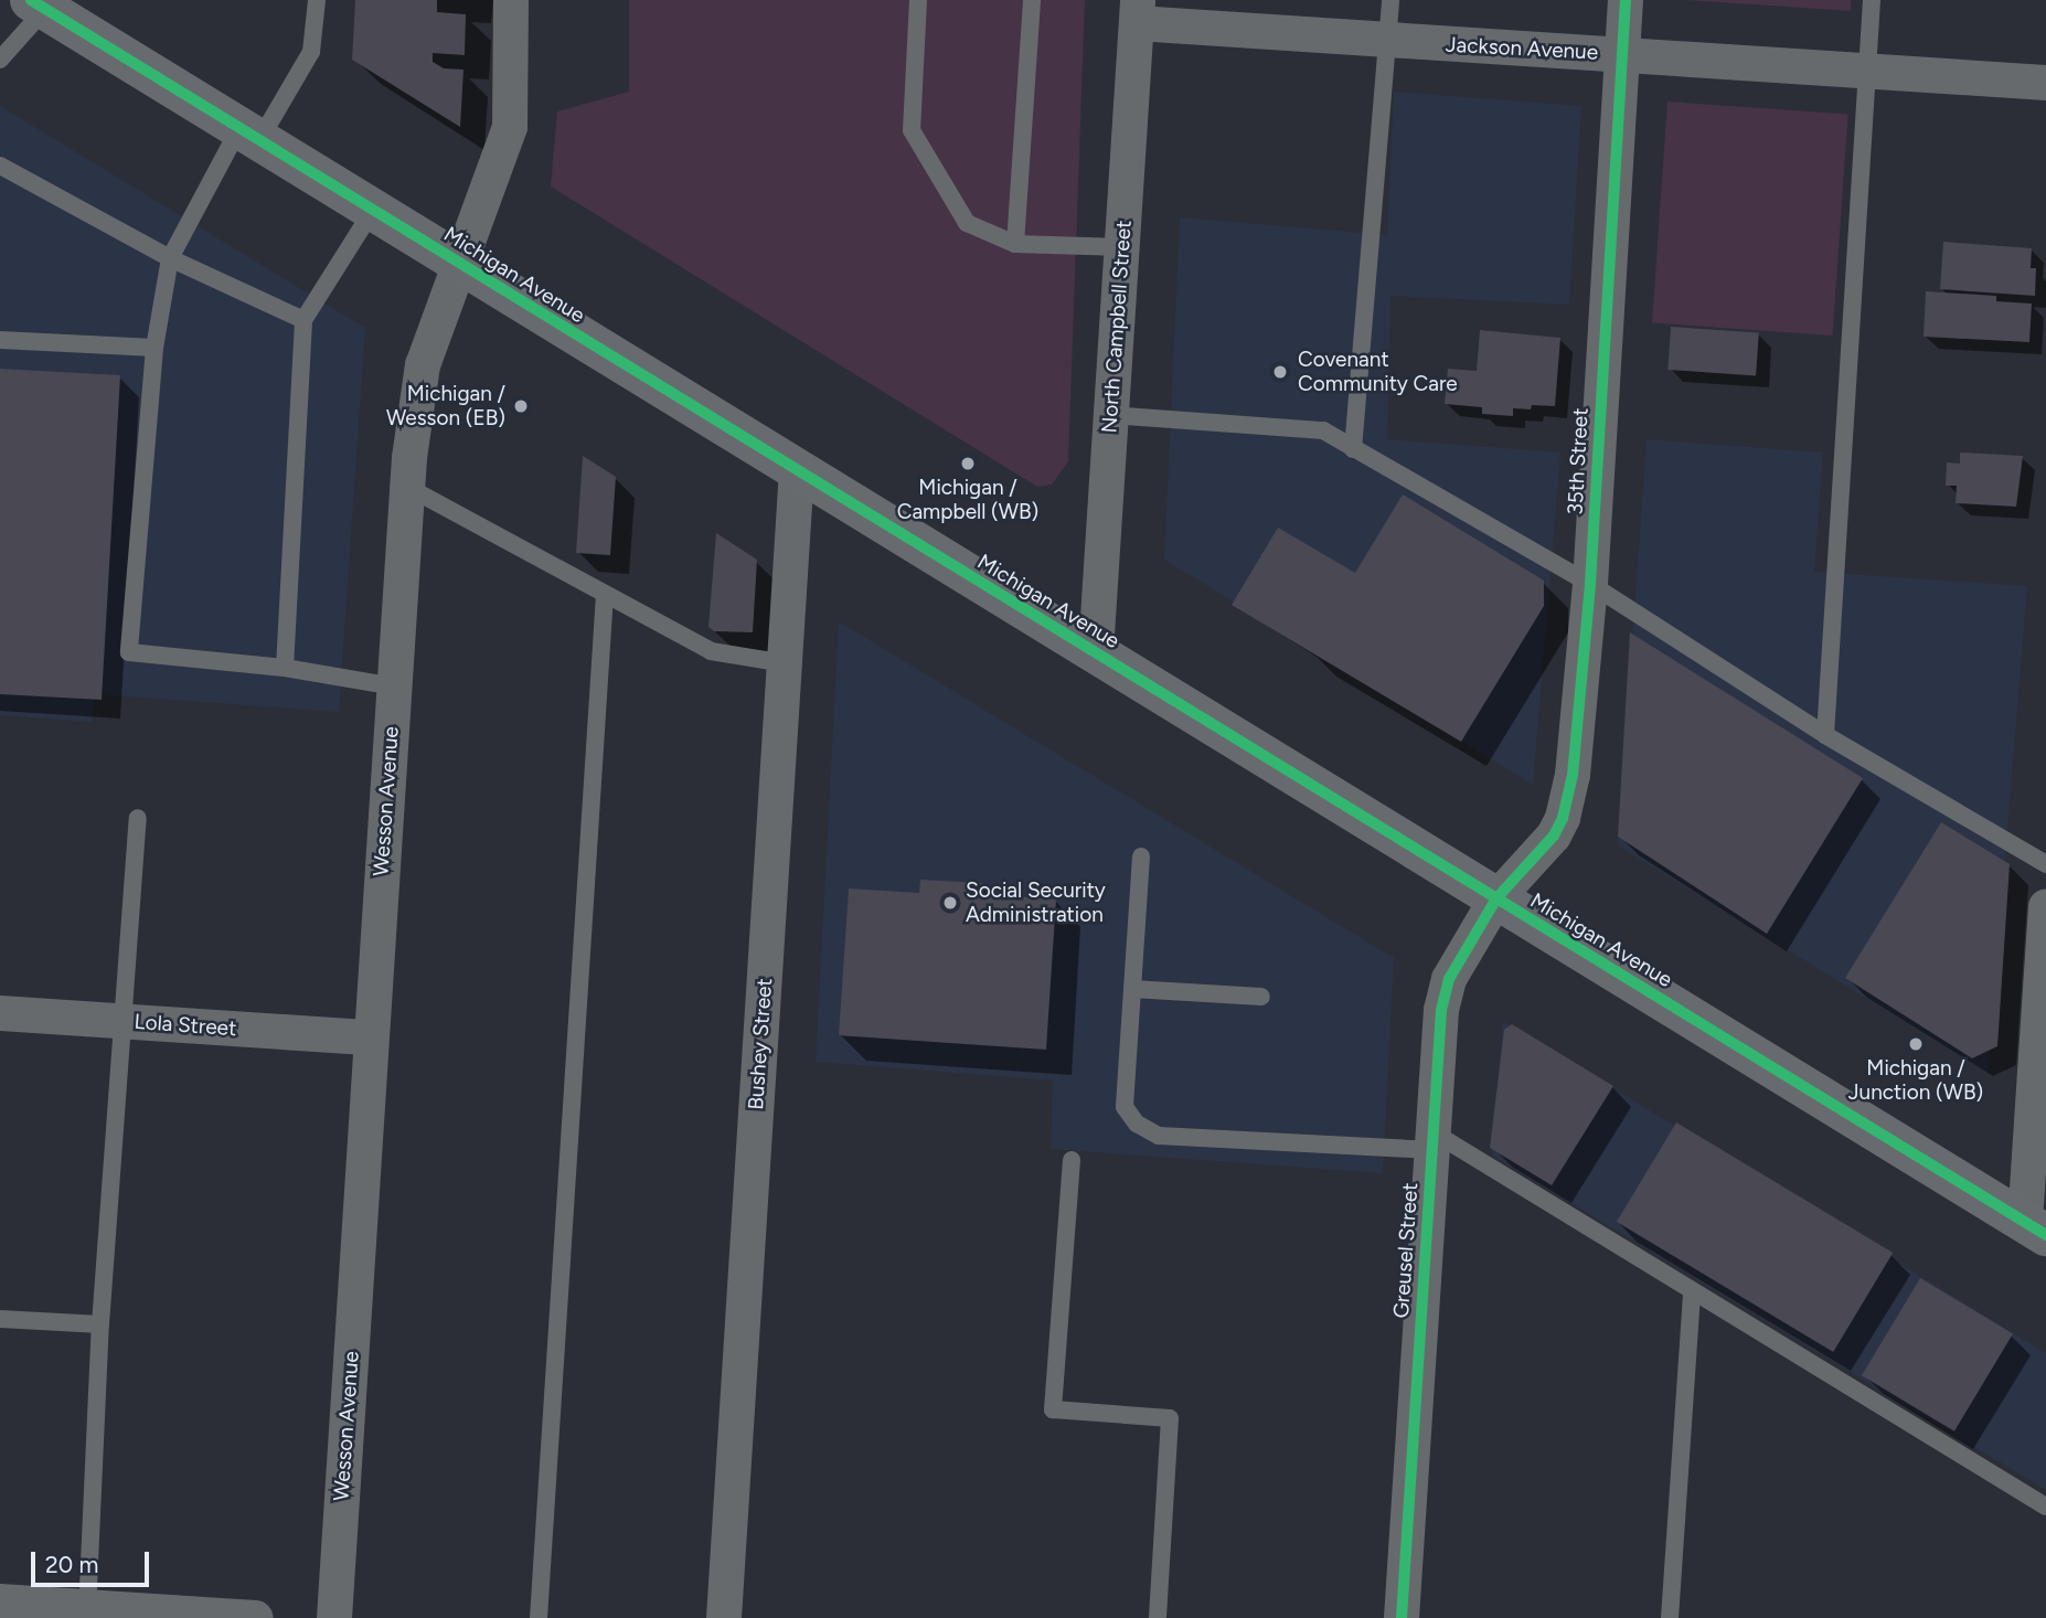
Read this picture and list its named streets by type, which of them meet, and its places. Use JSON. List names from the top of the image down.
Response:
{
  "streets": {
    "main road": ["Michigan Avenue"],
    "street": [
      "Jackson Avenue",
      "North Campbell Street",
      "35th Street",
      "Wesson Avenue",
      "Lola Street",
      "Bushey Street",
      "Greusel Street"
    ]
  },
  "crossings": [
    ["Jackson Avenue", "North Campbell Street"],
    ["Jackson Avenue", "35th Street"],
    ["Michigan Avenue", "North Campbell Street"],
    ["Michigan Avenue", "35th Street"],
    ["Michigan Avenue", "Wesson Avenue"],
    ["Michigan Avenue", "Bushey Street"],
    ["Michigan Avenue", "Greusel Street"],
    ["35th Street", "Greusel Street"],
    ["Wesson Avenue", "Lola Street"]
  ],
  "places": [
    "Covenant Community Care",
    "Michigan / Wesson (EB)",
    "Michigan / Campbell (WB)",
    "Social Security Administration",
    "Michigan / Junction (WB)"
  ],
  "scale_bar": "20 m"
}
